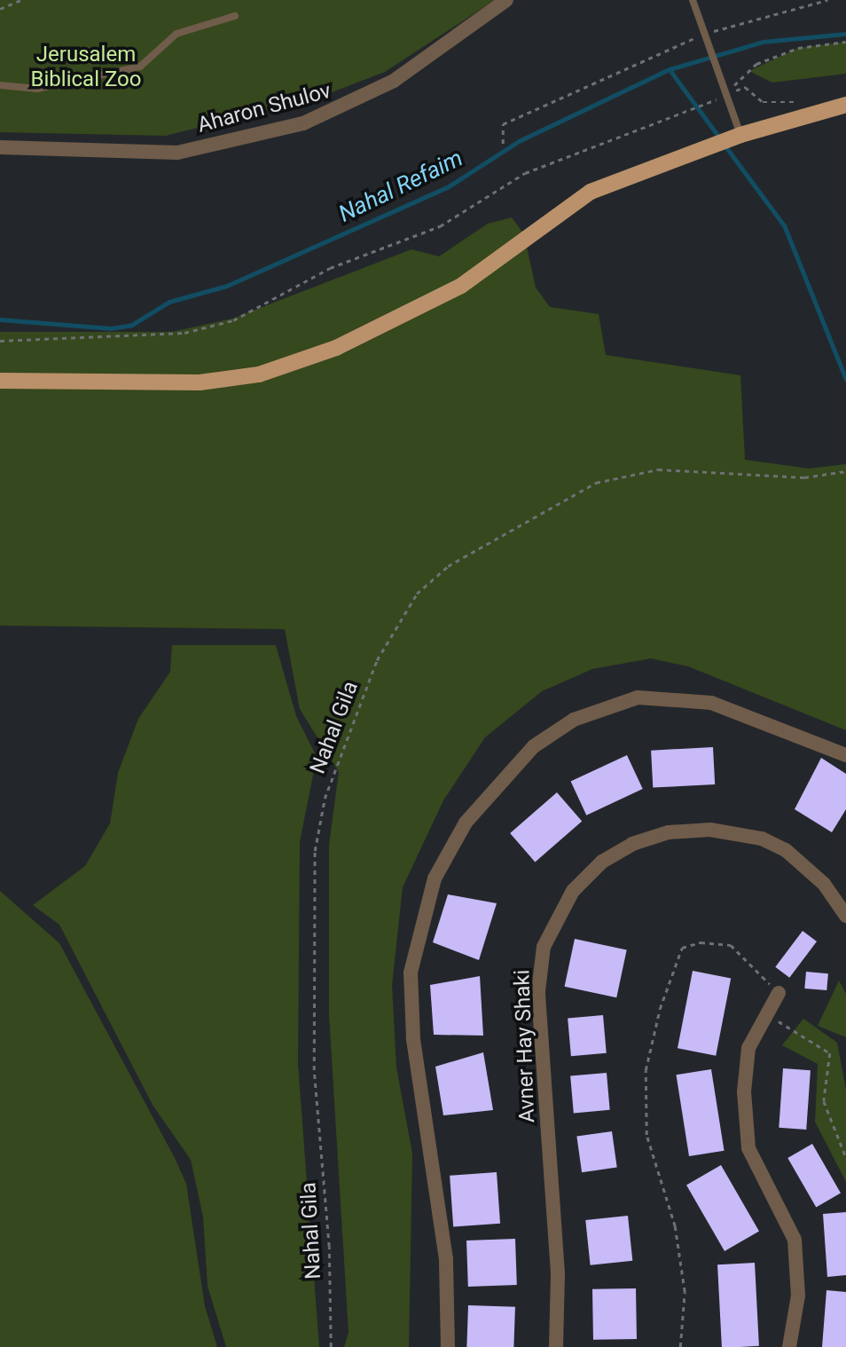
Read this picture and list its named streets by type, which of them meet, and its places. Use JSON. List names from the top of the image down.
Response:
{
  "streets": {
    "street": ["Aharon Shulov", "Avner Hay Shaki"],
    "path": ["Nahal Gila"]
  },
  "water": ["Nahal Refaim"],
  "parks": ["Jerusalem Biblical Zoo"]
}
